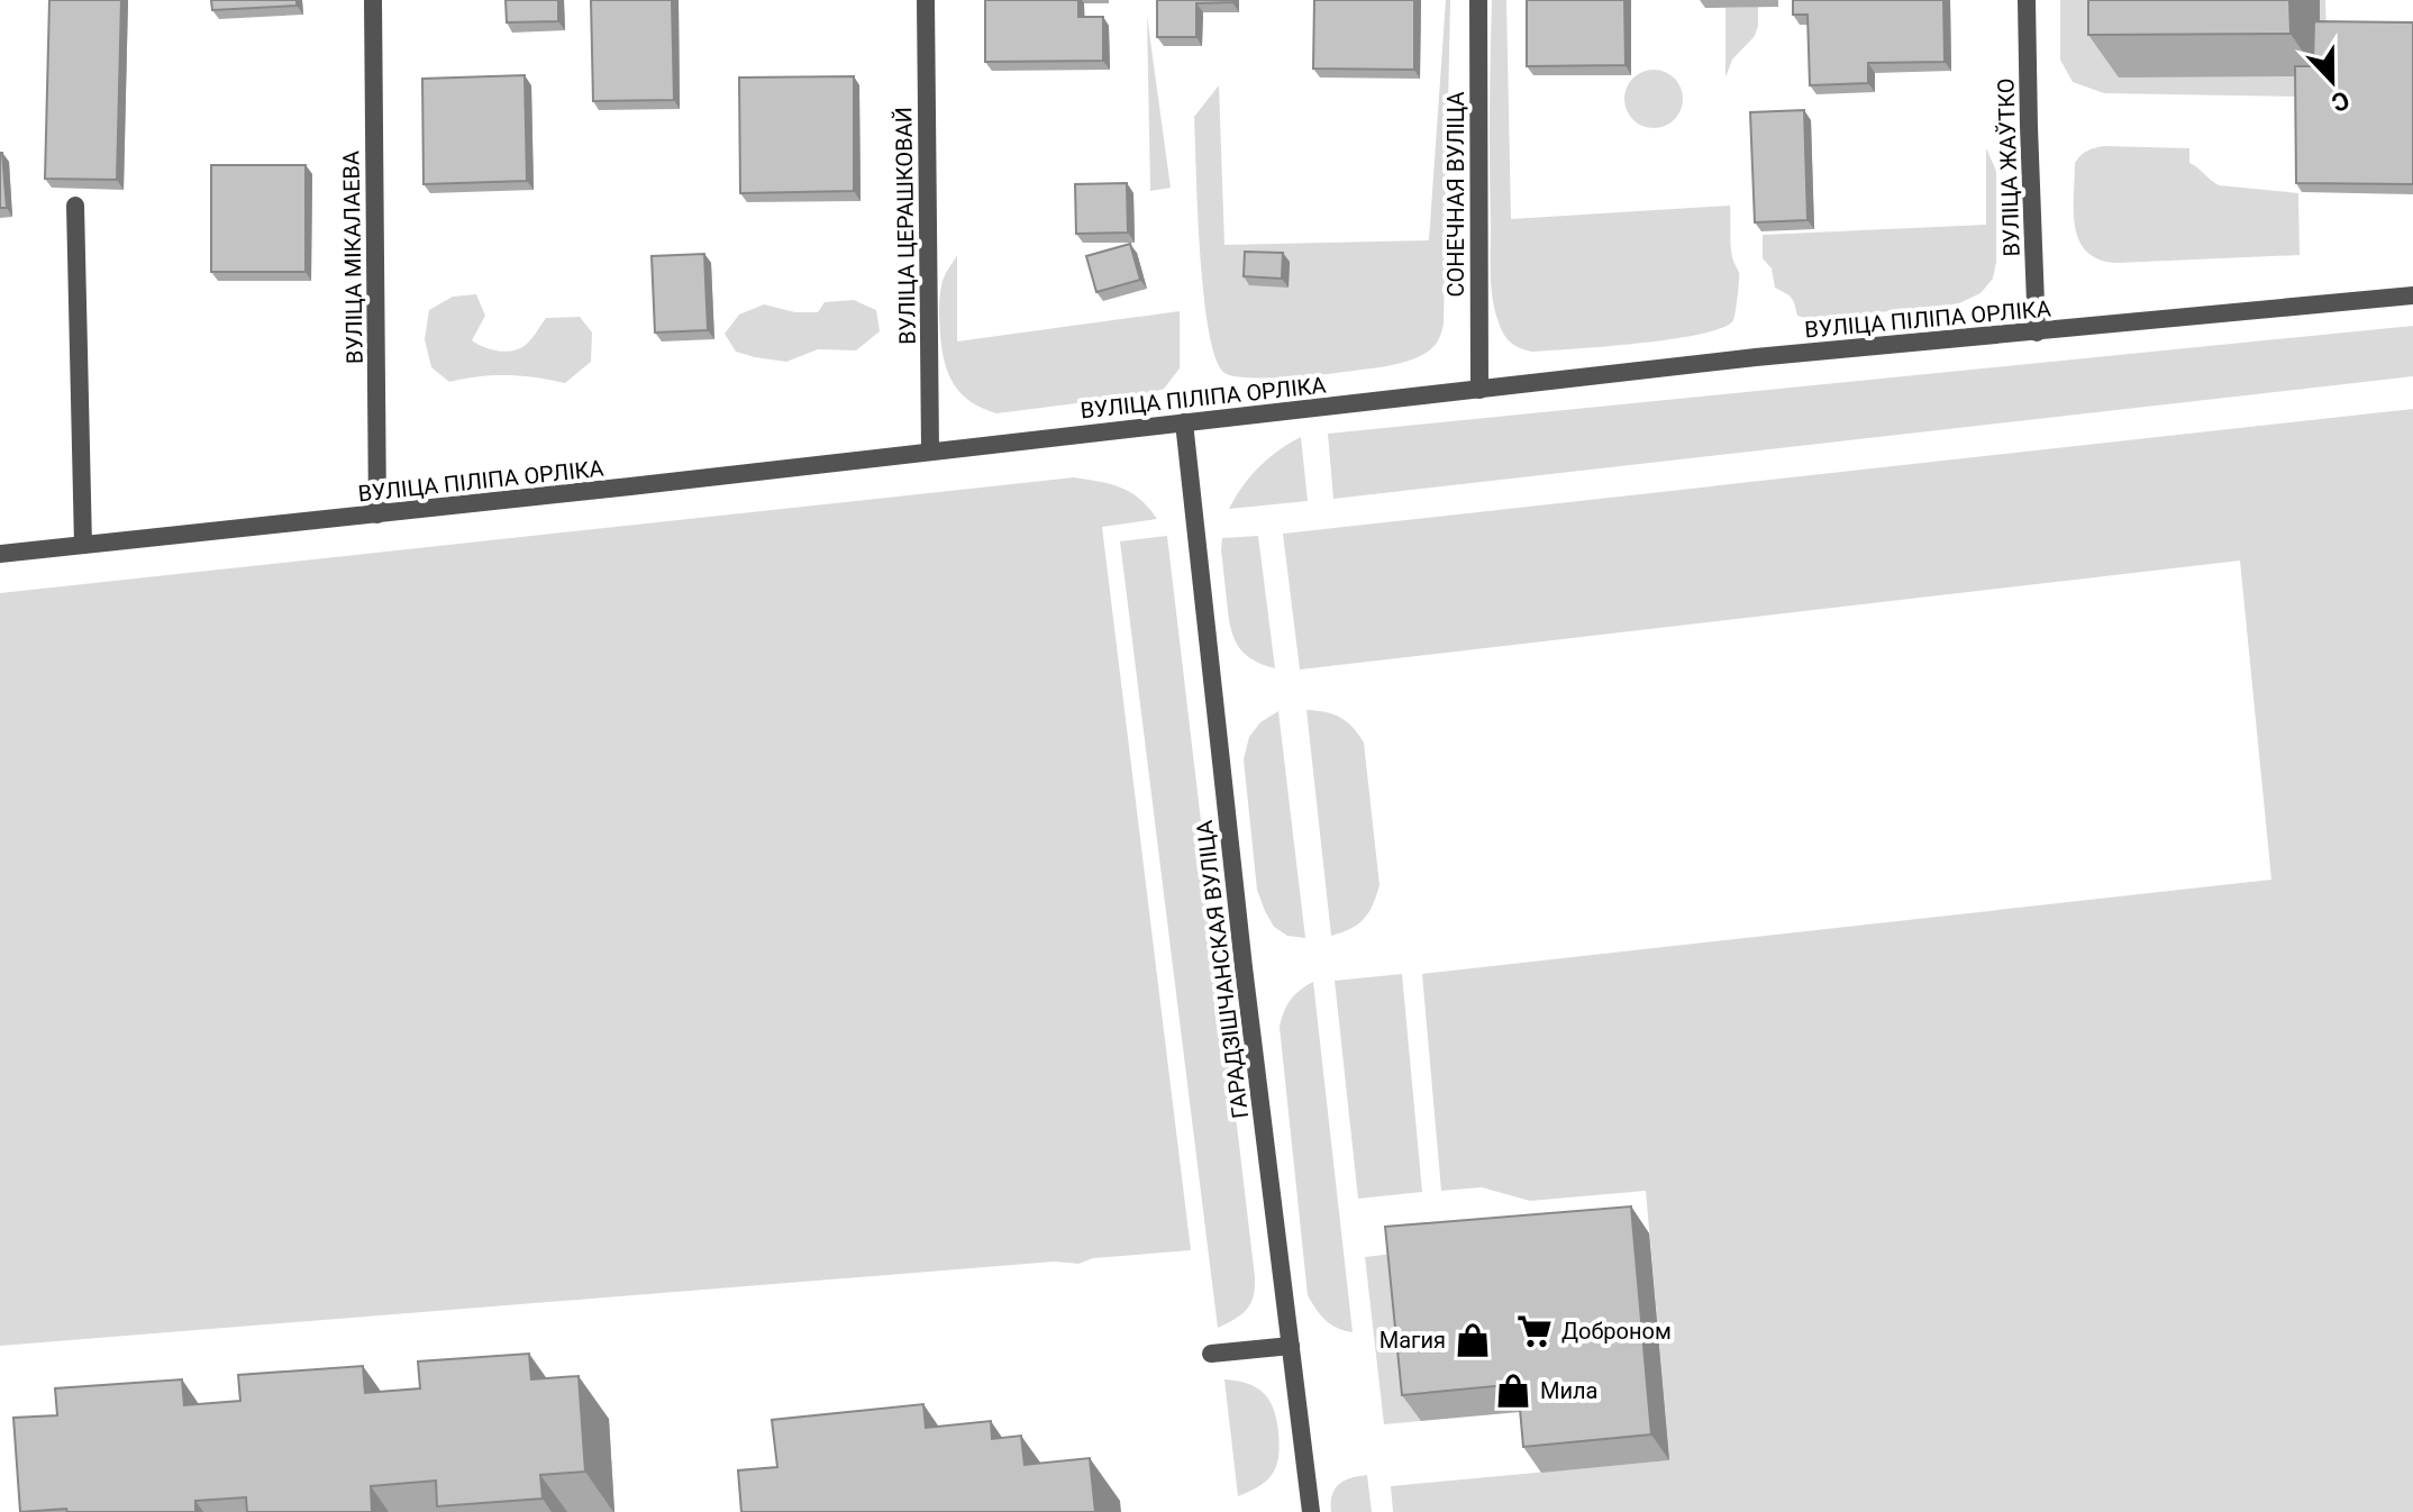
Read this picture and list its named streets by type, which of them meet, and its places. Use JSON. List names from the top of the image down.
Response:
{
  "streets": {
    "street": [
      "ВУЛІЦА ЖАЎТКО",
      "СОНЕЧНАЯ ВУЛІЦА",
      "ВУЛІЦА ЦЕРАШКОВАЙ",
      "ВУЛІЦА МІКАЛАЕВА",
      "ВУЛІЦА ПІЛІПА ОРЛІКА",
      "ГАРАДЗІШЧАНСКАЯ ВУЛІЦА"
    ]
  },
  "crossings": [
    ["ВУЛІЦА ЖАЎТКО", "ВУЛІЦА ПІЛІПА ОРЛІКА"],
    ["СОНЕЧНАЯ ВУЛІЦА", "ВУЛІЦА ПІЛІПА ОРЛІКА"],
    ["ВУЛІЦА ЦЕРАШКОВАЙ", "ВУЛІЦА ПІЛІПА ОРЛІКА"],
    ["ВУЛІЦА МІКАЛАЕВА", "ВУЛІЦА ПІЛІПА ОРЛІКА"],
    ["ВУЛІЦА ПІЛІПА ОРЛІКА", "ГАРАДЗІШЧАНСКАЯ ВУЛІЦА"]
  ],
  "places": {
    "supermarket": ["Доброном"],
    "shop": ["Магия", "Мила"]
  },
  "north": "bottom"
}
